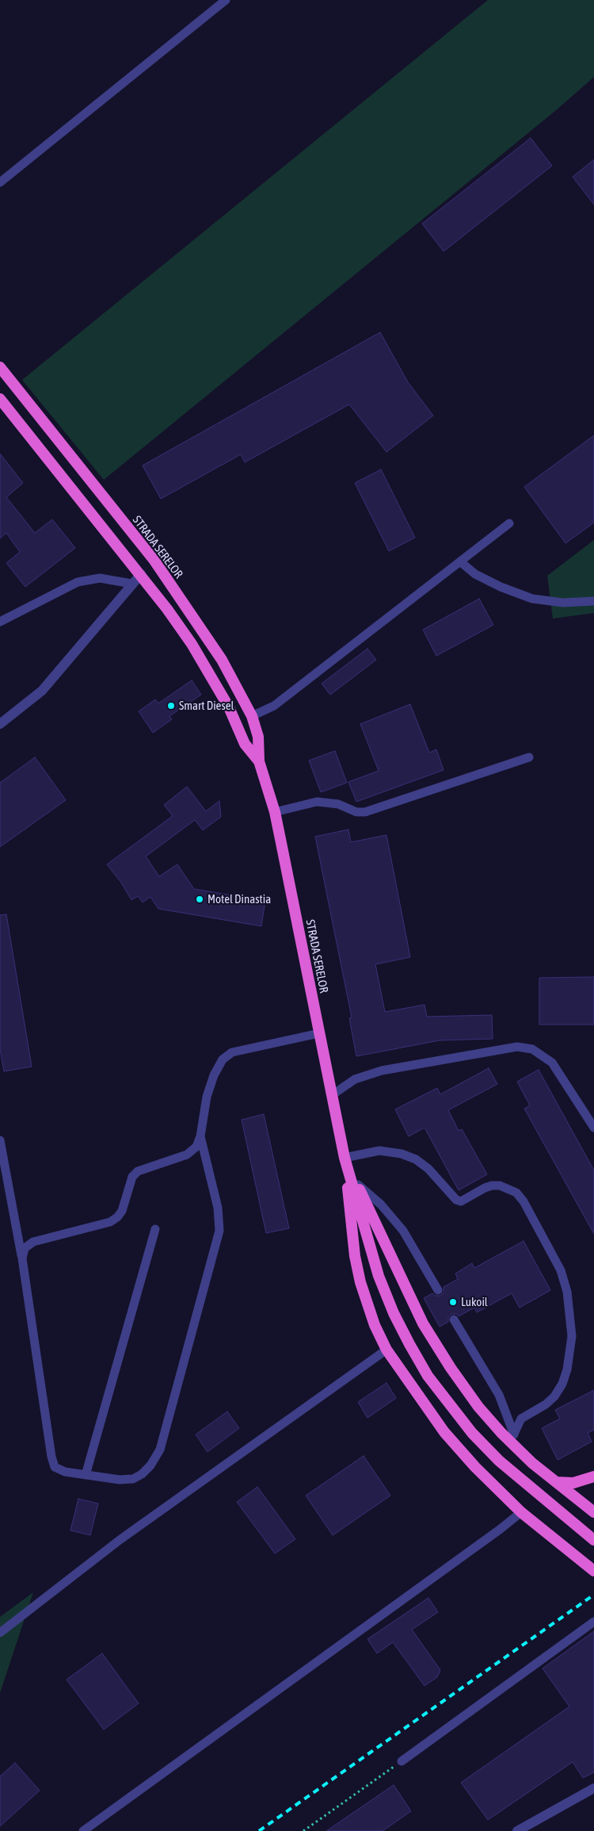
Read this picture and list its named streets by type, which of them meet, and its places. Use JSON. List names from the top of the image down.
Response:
{
  "streets": {
    "highway": ["STRADA SERELOR"]
  },
  "places": ["Smart Diesel", "Motel Dinastia", "Lukoil"]
}
